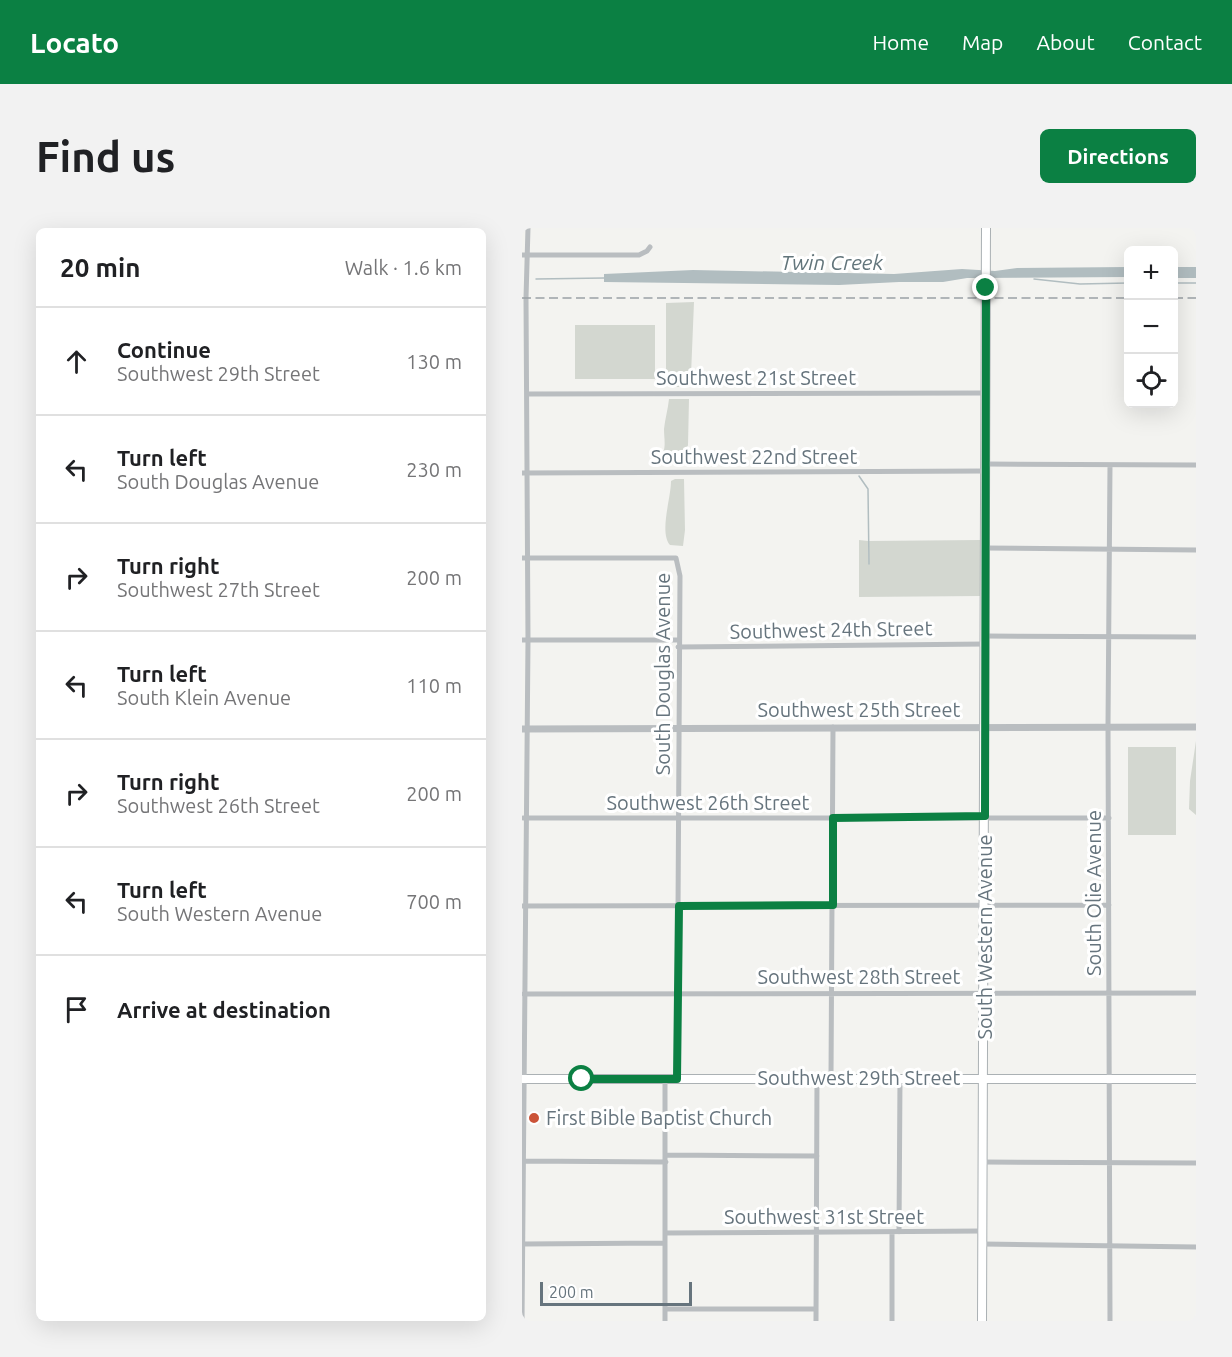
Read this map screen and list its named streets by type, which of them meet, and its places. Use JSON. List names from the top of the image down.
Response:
{
  "streets": {
    "main road": ["South Western Avenue", "Southwest 29th Street"],
    "street": [
      "Southwest 21st Street",
      "Southwest 22nd Street",
      "Southwest 24th Street",
      "South Douglas Avenue",
      "Southwest 25th Street",
      "Southwest 26th Street",
      "South Olie Avenue",
      "Southwest 28th Street",
      "Southwest 31st Street"
    ]
  },
  "crossings": [
    ["Southwest 21st Street", "South Western Avenue"],
    ["Southwest 22nd Street", "South Olie Avenue"],
    ["Southwest 22nd Street", "South Western Avenue"],
    ["Southwest 24th Street", "South Douglas Avenue"],
    ["Southwest 24th Street", "South Olie Avenue"],
    ["Southwest 24th Street", "South Western Avenue"],
    ["South Douglas Avenue", "Southwest 25th Street"],
    ["South Douglas Avenue", "Southwest 26th Street"],
    ["South Douglas Avenue", "Southwest 28th Street"],
    ["South Douglas Avenue", "Southwest 29th Street"],
    ["Southwest 25th Street", "South Olie Avenue"],
    ["Southwest 25th Street", "South Western Avenue"],
    ["Southwest 26th Street", "South Olie Avenue"],
    ["Southwest 26th Street", "South Western Avenue"],
    ["South Olie Avenue", "Southwest 28th Street"],
    ["South Olie Avenue", "Southwest 29th Street"],
    ["South Western Avenue", "Southwest 28th Street"],
    ["South Western Avenue", "Southwest 29th Street"],
    ["South Western Avenue", "Southwest 31st Street"]
  ],
  "water": ["Twin Creek"],
  "places": ["First Bible Baptist Church"],
  "scale_bar": "200 m",
  "page": {
    "header": "Locato",
    "nav": [
      "Home",
      "Map",
      "About",
      "Contact"
    ],
    "buttons": "Directions",
    "title": "Find us",
    "heading": ["20 min", "Walk · 1.6 km"],
    "map_buttons": ["+", "−"],
    "list": [
      ["Continue", "Southwest 29th Street", "130 m"],
      ["Turn left", "South Douglas Avenue", "230 m"],
      ["Turn right", "Southwest 27th Street", "200 m"],
      ["Turn left", "South Klein Avenue", "110 m"],
      ["Turn right", "Southwest 26th Street", "200 m"],
      ["Turn left", "South Western Avenue", "700 m"],
      "Arrive at destination"
    ],
    "scale": "200 m"
  }
}
